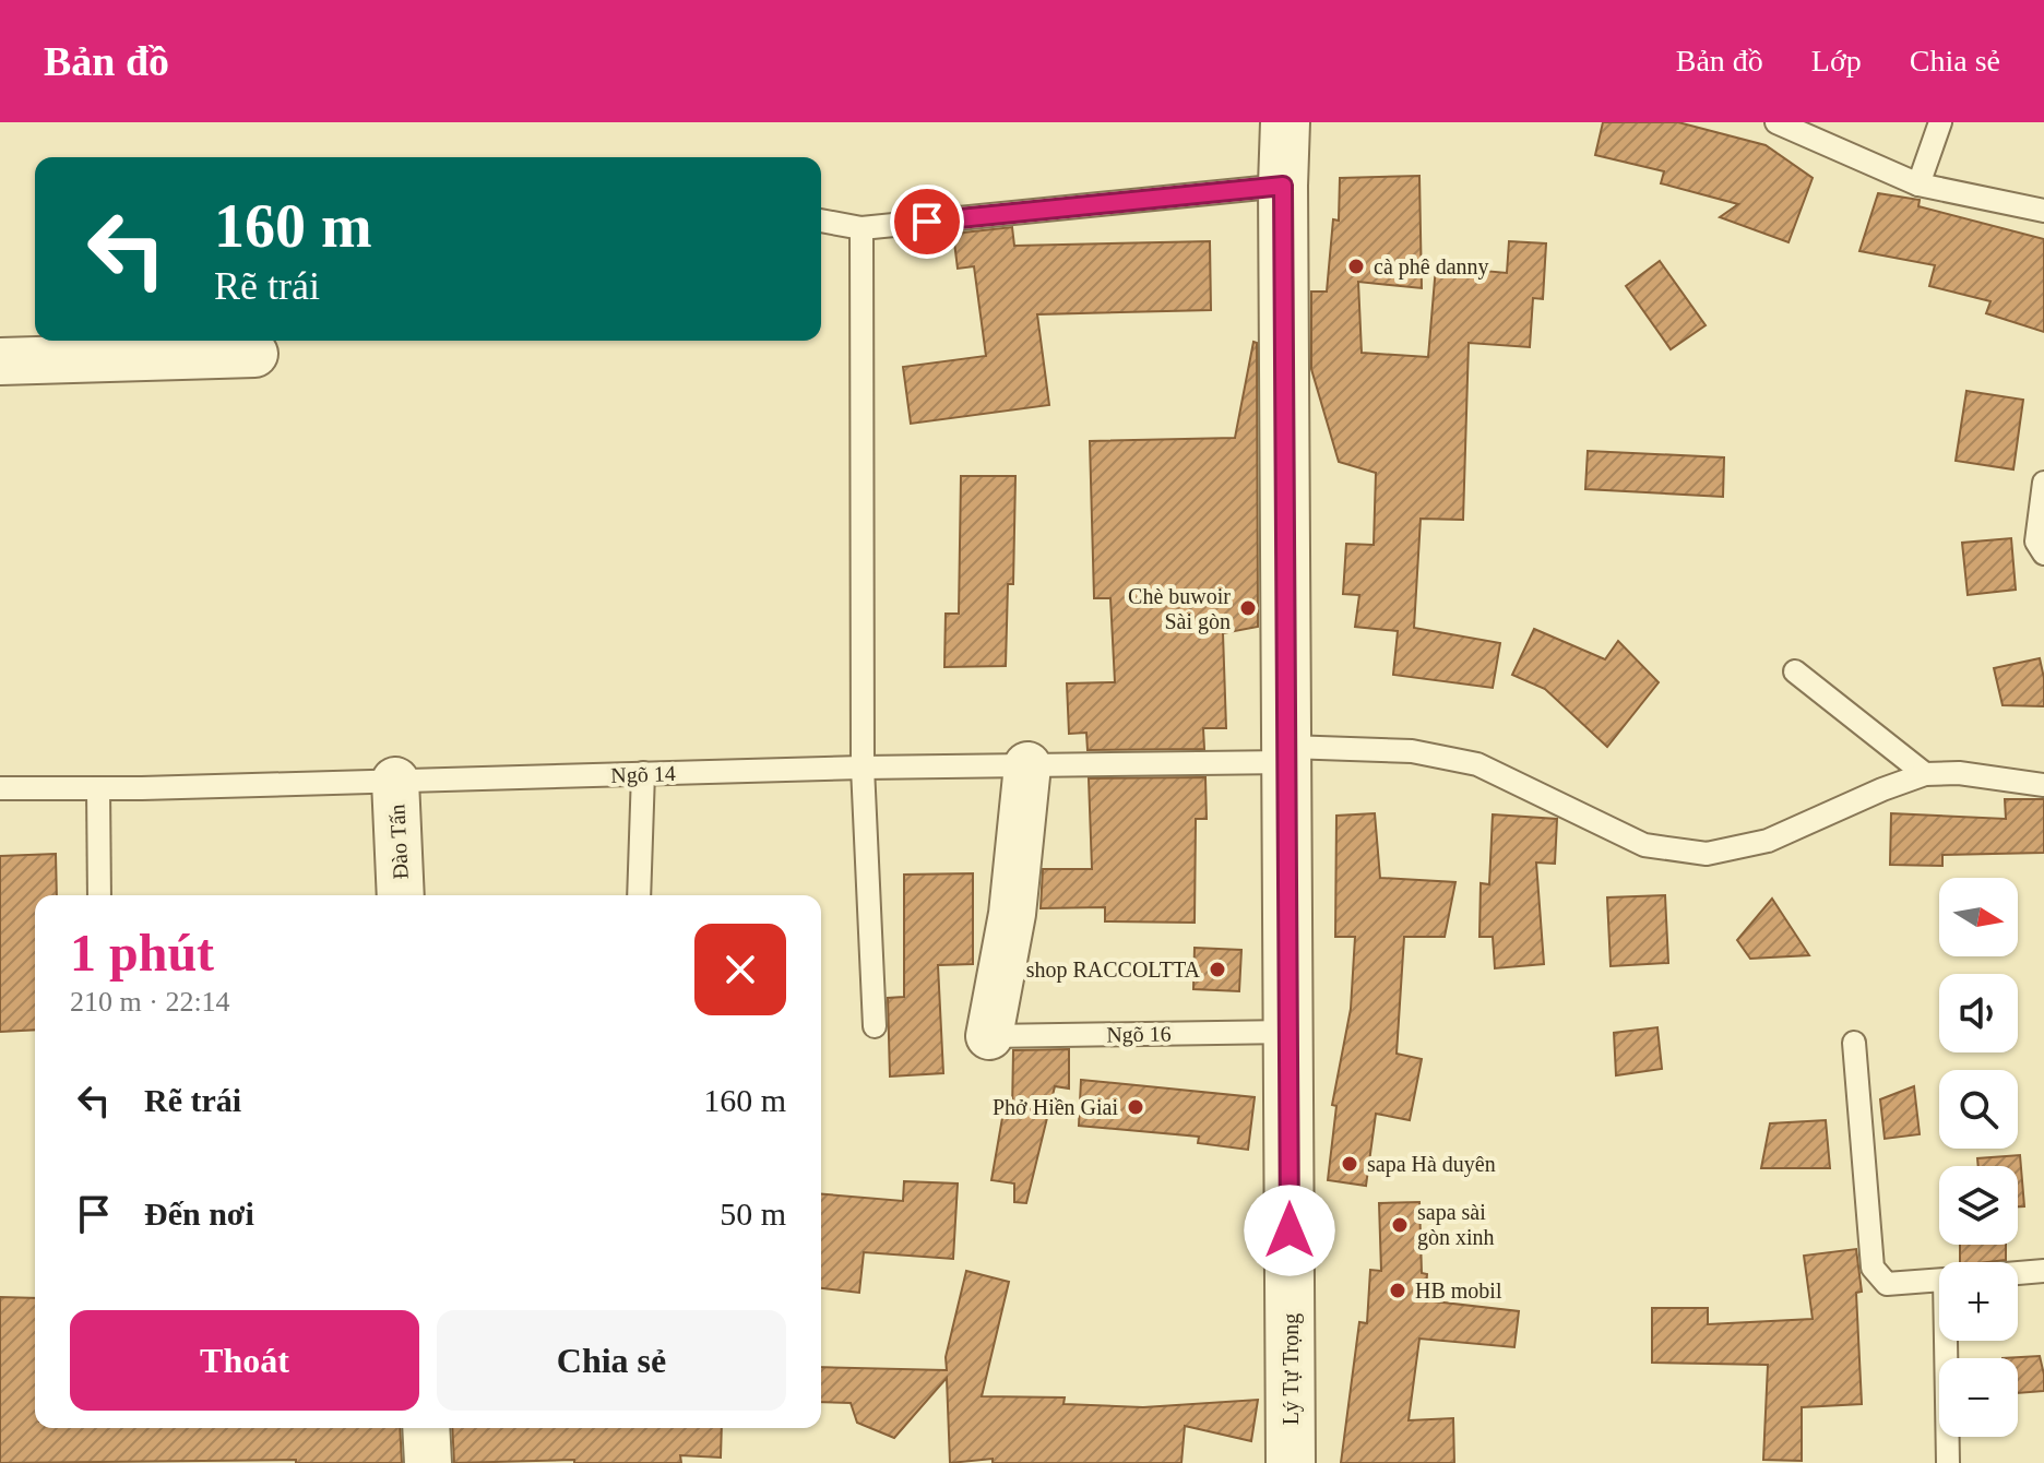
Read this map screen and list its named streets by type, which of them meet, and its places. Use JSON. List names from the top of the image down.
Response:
{
  "streets": {
    "street": ["Đào Tấn", "Lý Tự Trọng"],
    "lane": ["Ngõ 14", "Ngõ 16"]
  },
  "crossings": [
    ["Ngõ 14", "Đào Tấn"],
    ["Ngõ 14", "Lý Tự Trọng"],
    ["Ngõ 16", "Lý Tự Trọng"]
  ],
  "places": [
    "cà phê danny",
    "Chè buwoir Sài gòn",
    "shop RACCOLTTA",
    "Phở Hiền Giai",
    "sapa Hà duyên",
    "sapa sài gòn xinh",
    "HB mobil"
  ],
  "north": "right",
  "page": {
    "header": "Bản đồ",
    "nav": ["Bản đồ", "Lớp", "Chia sẻ"],
    "turn": ["160 m", "Rẽ trái"],
    "map_buttons": ["+", "−"],
    "heading": ["1 phút", "210 m · 22:14"],
    "list": [
      {
        "name": "Rẽ trái",
        "value": "160 m"
      },
      {
        "name": "Đến nơi",
        "value": "50 m"
      }
    ],
    "buttons": ["Thoát", "Chia sẻ"]
  }
}
